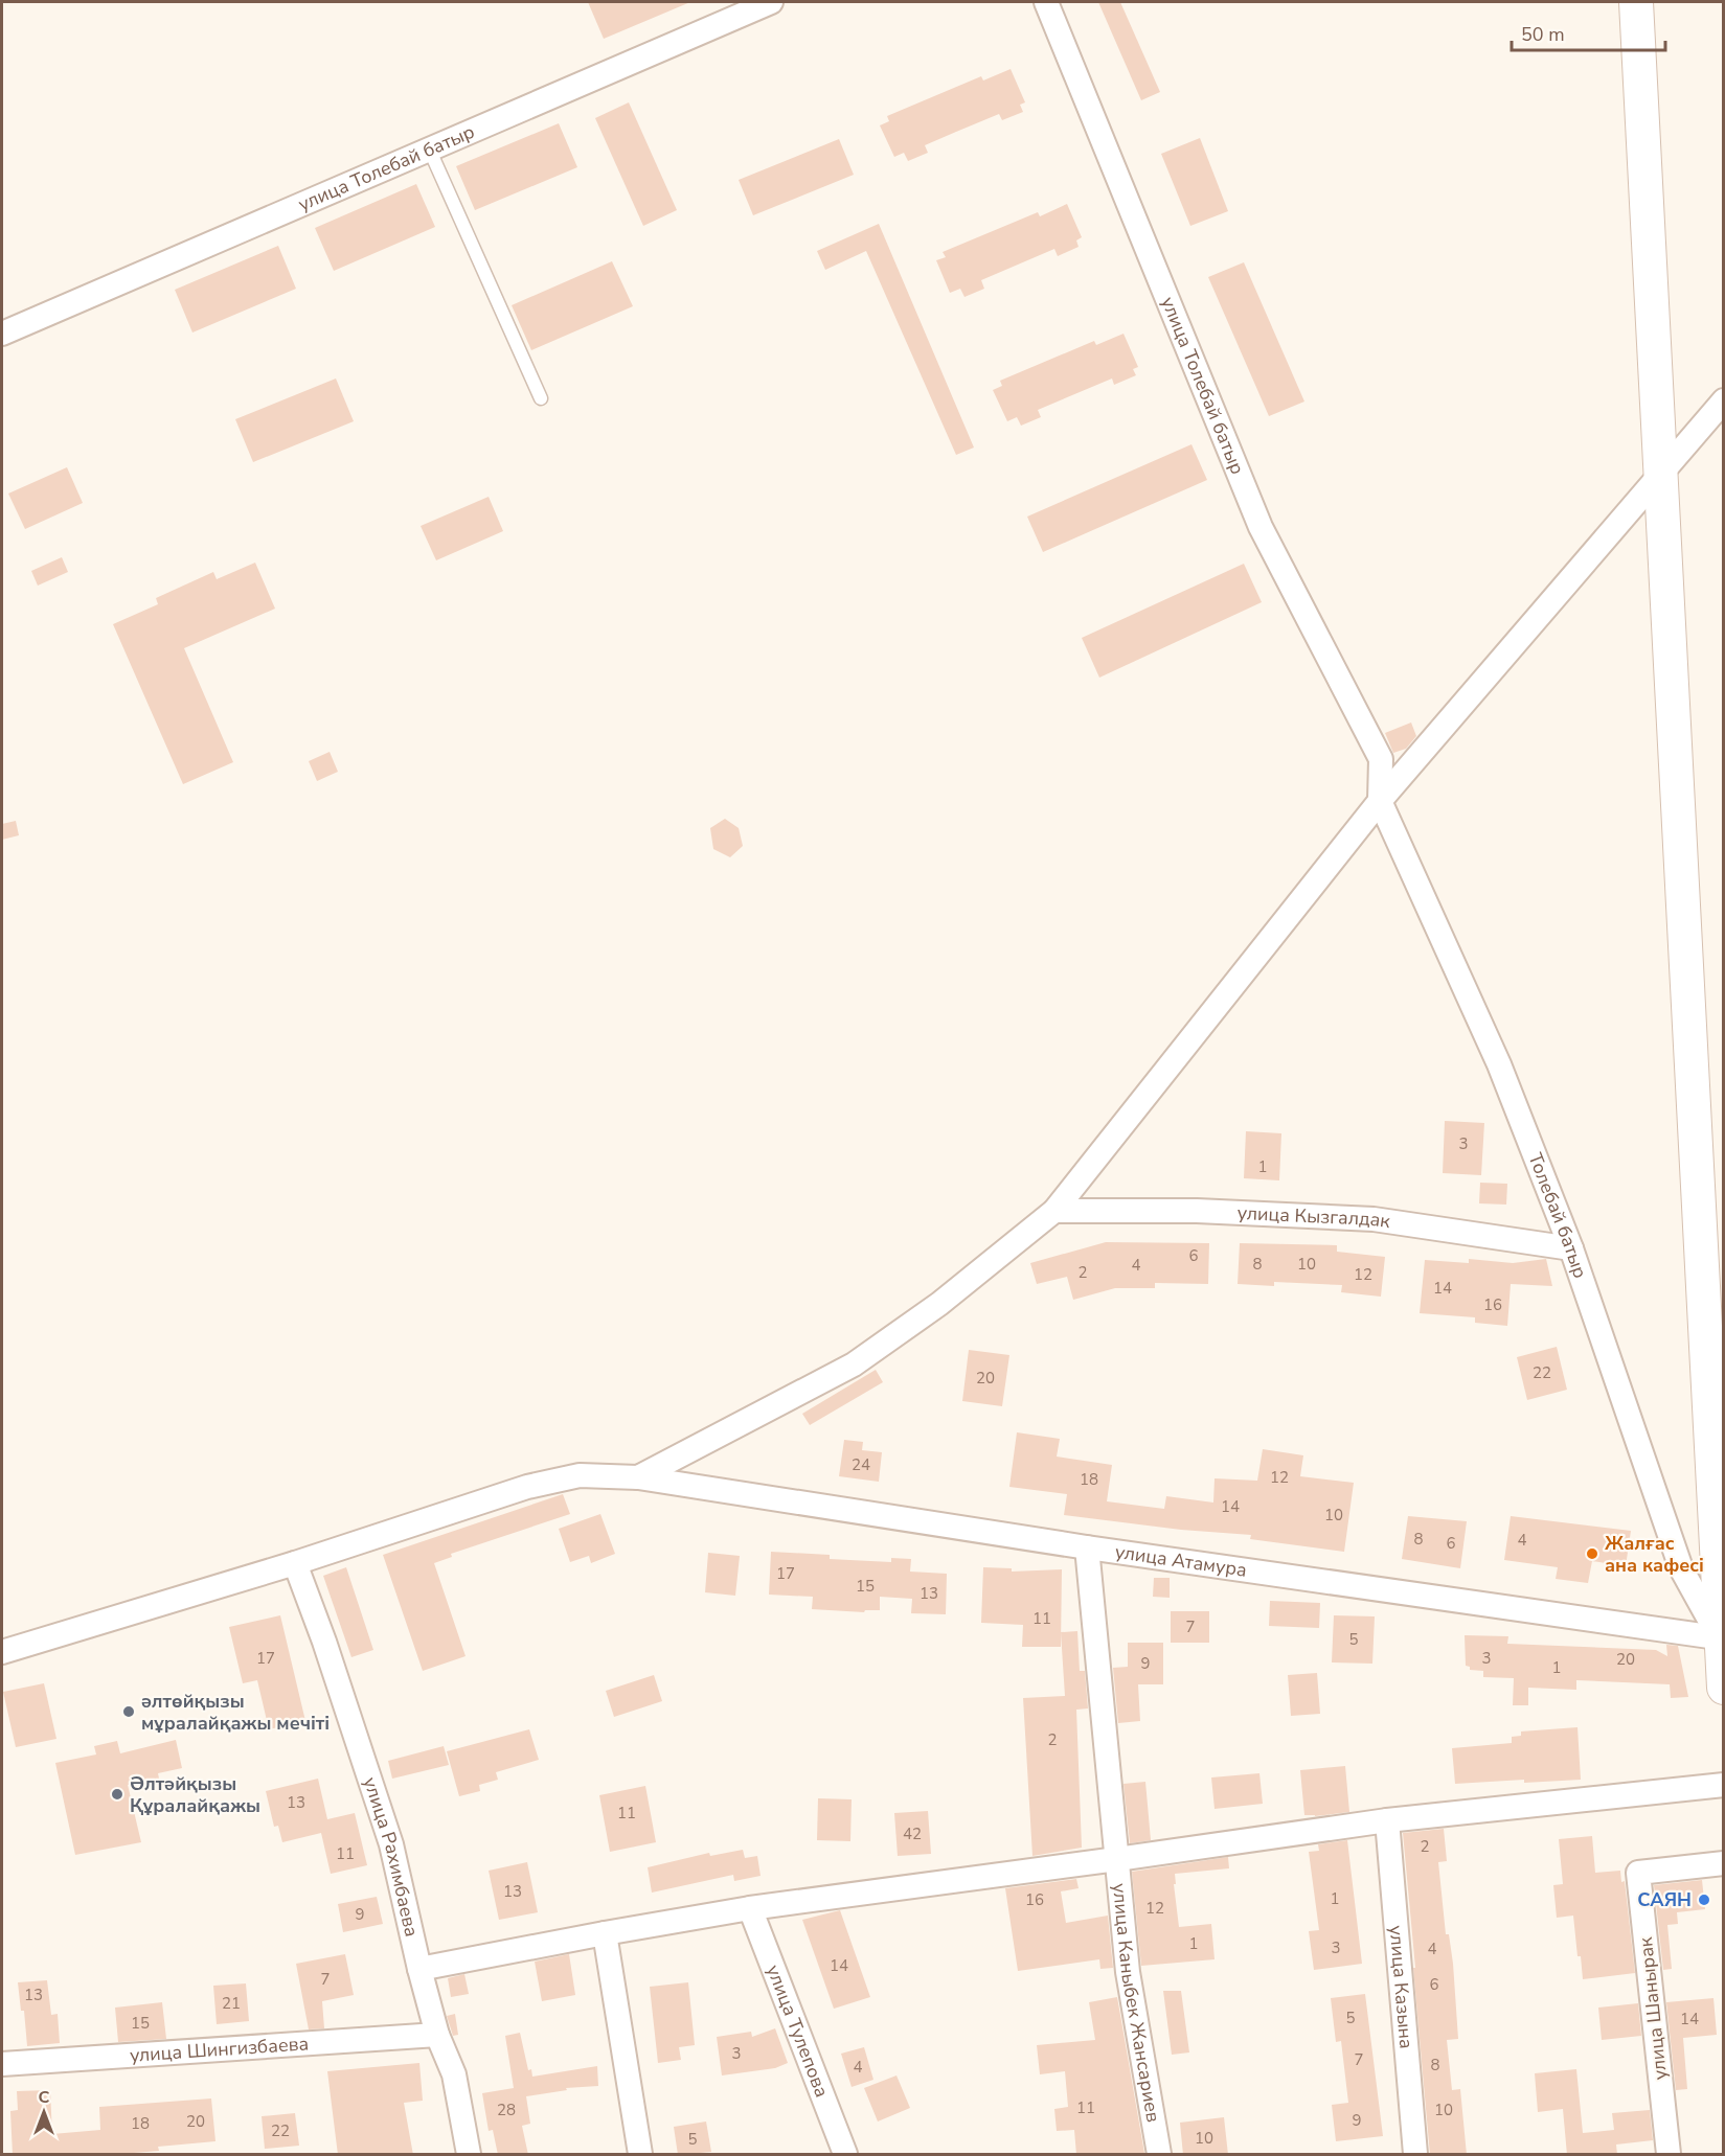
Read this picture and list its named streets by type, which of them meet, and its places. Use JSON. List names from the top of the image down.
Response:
{
  "streets": {
    "street": [
      "улица Толебай батыр",
      "Толебай батыр",
      "улица Кызгалдак",
      "улица Атамура",
      "улица Рахимбаева",
      "улица Казына",
      "улица Каныбек Жансариев",
      "улица Шанырак",
      "улица Тулепова",
      "улица Шингизбаева"
    ]
  },
  "crossings": [
    ["улица Толебай батыр", "Толебай батыр"],
    ["Толебай батыр", "улица Кызгалдак"],
    ["Толебай батыр", "улица Атамура"],
    ["улица Атамура", "улица Рахимбаева"],
    ["улица Атамура", "улица Каныбек Жансариев"],
    ["улица Рахимбаева", "улица Шингизбаева"]
  ],
  "places": [
    "Жалғас ана кафесі",
    "әлтөйқызы мұралайқажы мечіті",
    "Әлтәйқызы Құралайқажы",
    "САЯН"
  ],
  "house_numbers": [
    "3",
    "1",
    "6",
    "8",
    "10",
    "4",
    "2",
    "12",
    "14",
    "16",
    "22",
    "20",
    "24",
    "12",
    "18",
    "14",
    "10",
    "8",
    "4",
    "6",
    "17",
    "15",
    "13",
    "11",
    "7",
    "5",
    "17",
    "3",
    "20",
    "9",
    "1",
    "2",
    "13",
    "11",
    "42",
    "2",
    "11",
    "13",
    "1",
    "16",
    "12",
    "9",
    "1",
    "3",
    "4",
    "14",
    "7",
    "6",
    "13",
    "21",
    "5",
    "14",
    "15",
    "3",
    "7",
    "8",
    "4",
    "11",
    "28",
    "10",
    "9",
    "20",
    "18",
    "22",
    "10",
    "5"
  ],
  "scale_bar": "50 m",
  "north": "top"
}
